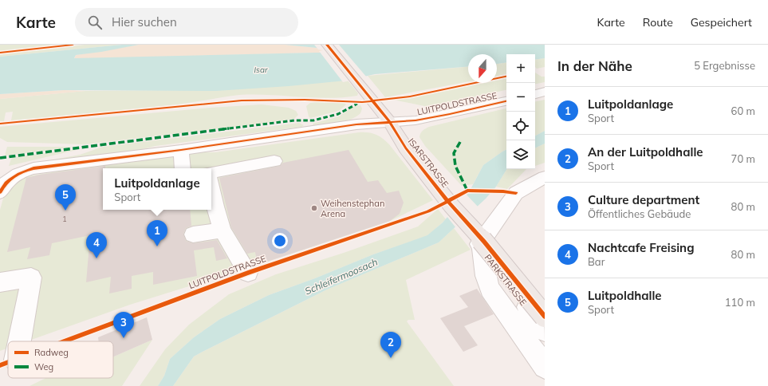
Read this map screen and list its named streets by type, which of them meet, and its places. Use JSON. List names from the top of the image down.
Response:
{
  "streets": {
    "main road": ["ISARSTRASSE"],
    "street": ["LUITPOLDSTRASSE", "PARKSTRASSE"]
  },
  "crossings": [
    ["LUITPOLDSTRASSE", "ISARSTRASSE"]
  ],
  "water": ["Isar", "Schleifermoosach"],
  "places": ["Weihenstephan Arena"],
  "house_numbers": ["1"],
  "legend": ["Radweg", "Weg"],
  "north": "bottom",
  "page": {
    "header": "Karte",
    "search": "Hier suchen",
    "nav": ["Karte", "Route", "Gespeichert"],
    "heading": ["In der Nähe", "5 Ergebnisse"],
    "map_buttons": ["+", "−"],
    "list": [
      {
        "mark": "1",
        "name": "Luitpoldanlage",
        "note": "Sport",
        "value": "60 m"
      },
      {
        "mark": "2",
        "name": "An der Luitpoldhalle",
        "note": "Sport",
        "value": "70 m"
      },
      {
        "mark": "3",
        "name": "Culture department",
        "note": "Öffentliches Gebäude",
        "value": "80 m"
      },
      {
        "mark": "4",
        "name": "Nachtcafe Freising",
        "note": "Bar",
        "value": "80 m"
      },
      {
        "mark": "5",
        "name": "Luitpoldhalle",
        "note": "Sport",
        "value": "110 m"
      }
    ],
    "popup": ["Luitpoldanlage", "Sport"],
    "pins": [
      "5",
      "1",
      "4",
      "3",
      "2"
    ]
  }
}
